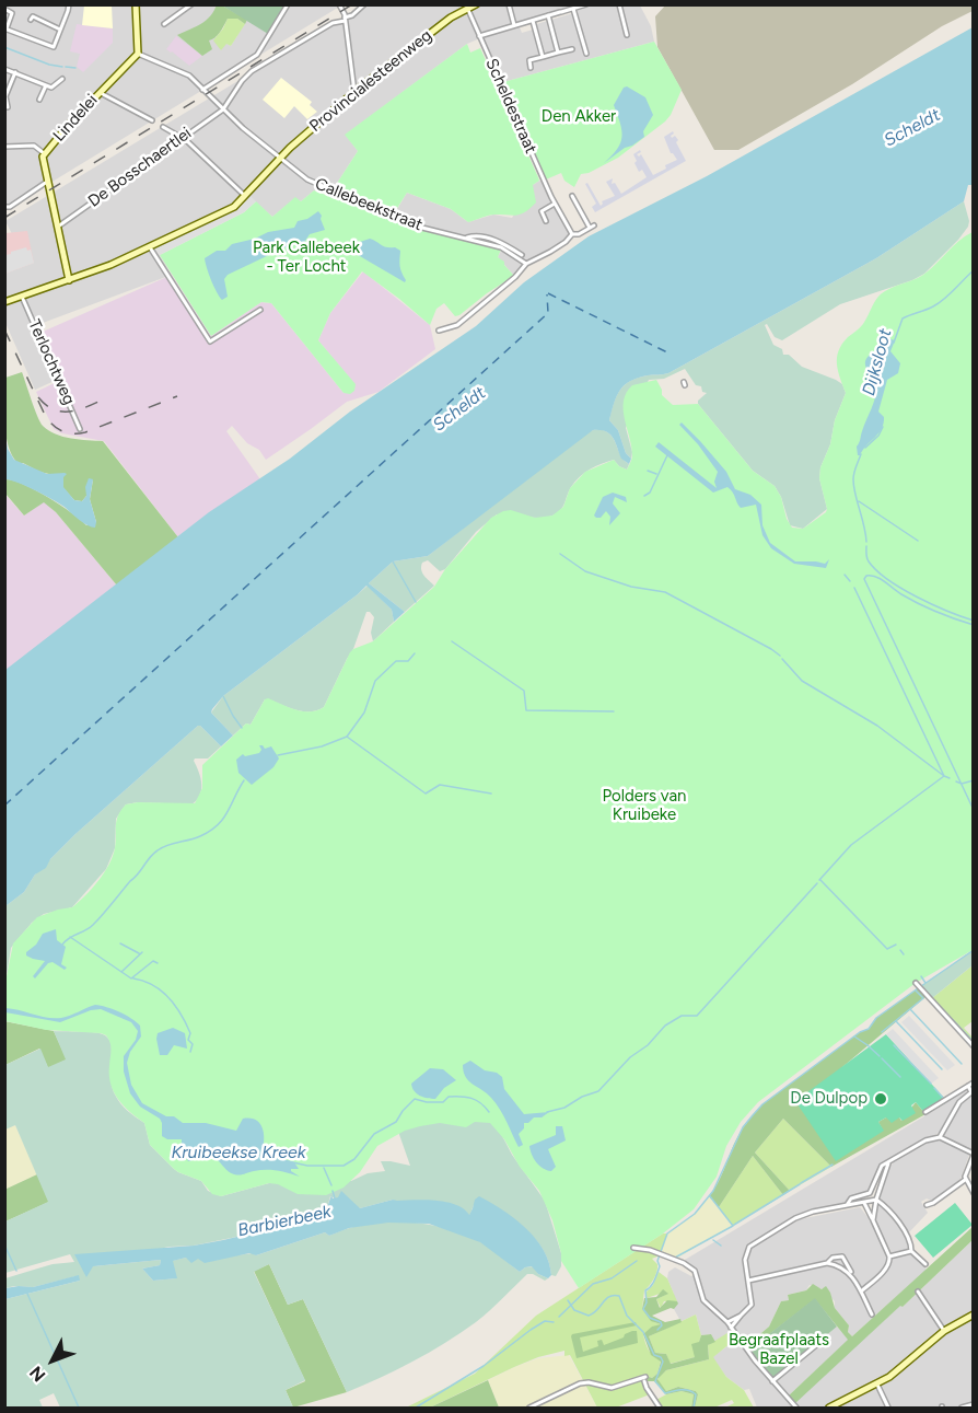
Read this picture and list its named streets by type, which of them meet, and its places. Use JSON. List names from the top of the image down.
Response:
{
  "streets": {
    "main road": ["Provincialesteenweg", "Lindelei"],
    "street": [
      "Scheldestraat",
      "De Bosschaertlei",
      "Callebeekstraat",
      "Terlochtweg"
    ]
  },
  "crossings": [
    ["Provincialesteenweg", "Scheldestraat"],
    ["Provincialesteenweg", "Lindelei"],
    ["Provincialesteenweg", "Callebeekstraat"],
    ["Provincialesteenweg", "Terlochtweg"],
    ["Lindelei", "De Bosschaertlei"],
    ["Lindelei", "Callebeekstraat"],
    ["De Bosschaertlei", "Callebeekstraat"]
  ],
  "water": [
    "Scheldt",
    "Dijksloot",
    "Kruibeekse Kreek",
    "Barbierbeek"
  ],
  "parks": [
    "Den Akker",
    "Park Callebeek - Ter Locht",
    "Polders van Kruibeke",
    "Begraafplaats Bazel"
  ],
  "places": ["De Dulpop"],
  "north": "bottom left"
}
